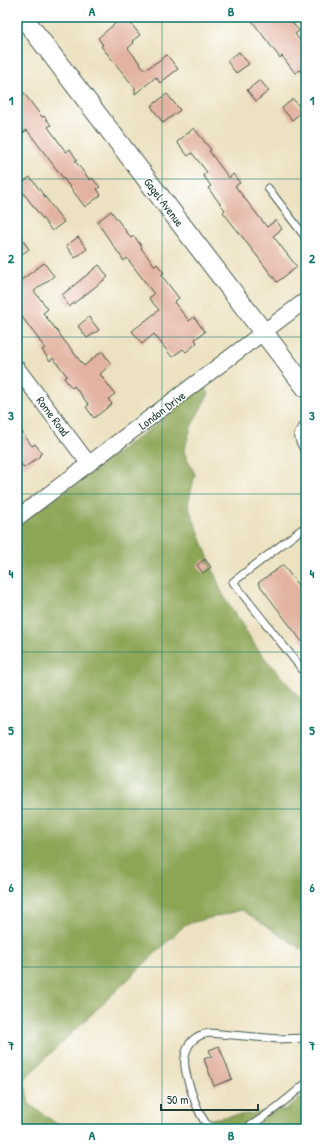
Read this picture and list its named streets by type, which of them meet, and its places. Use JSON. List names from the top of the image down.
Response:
{
  "streets": {
    "street": ["Gagel Avenue", "London Drive", "Rome Road"]
  },
  "crossings": [
    ["Gagel Avenue", "London Drive"],
    ["London Drive", "Rome Road"]
  ],
  "scale_bar": "50 m",
  "grid": {
    "columns": ["A", "B"],
    "rows": [
      "1",
      "2",
      "3",
      "4",
      "5",
      "6",
      "7"
    ]
  }
}
